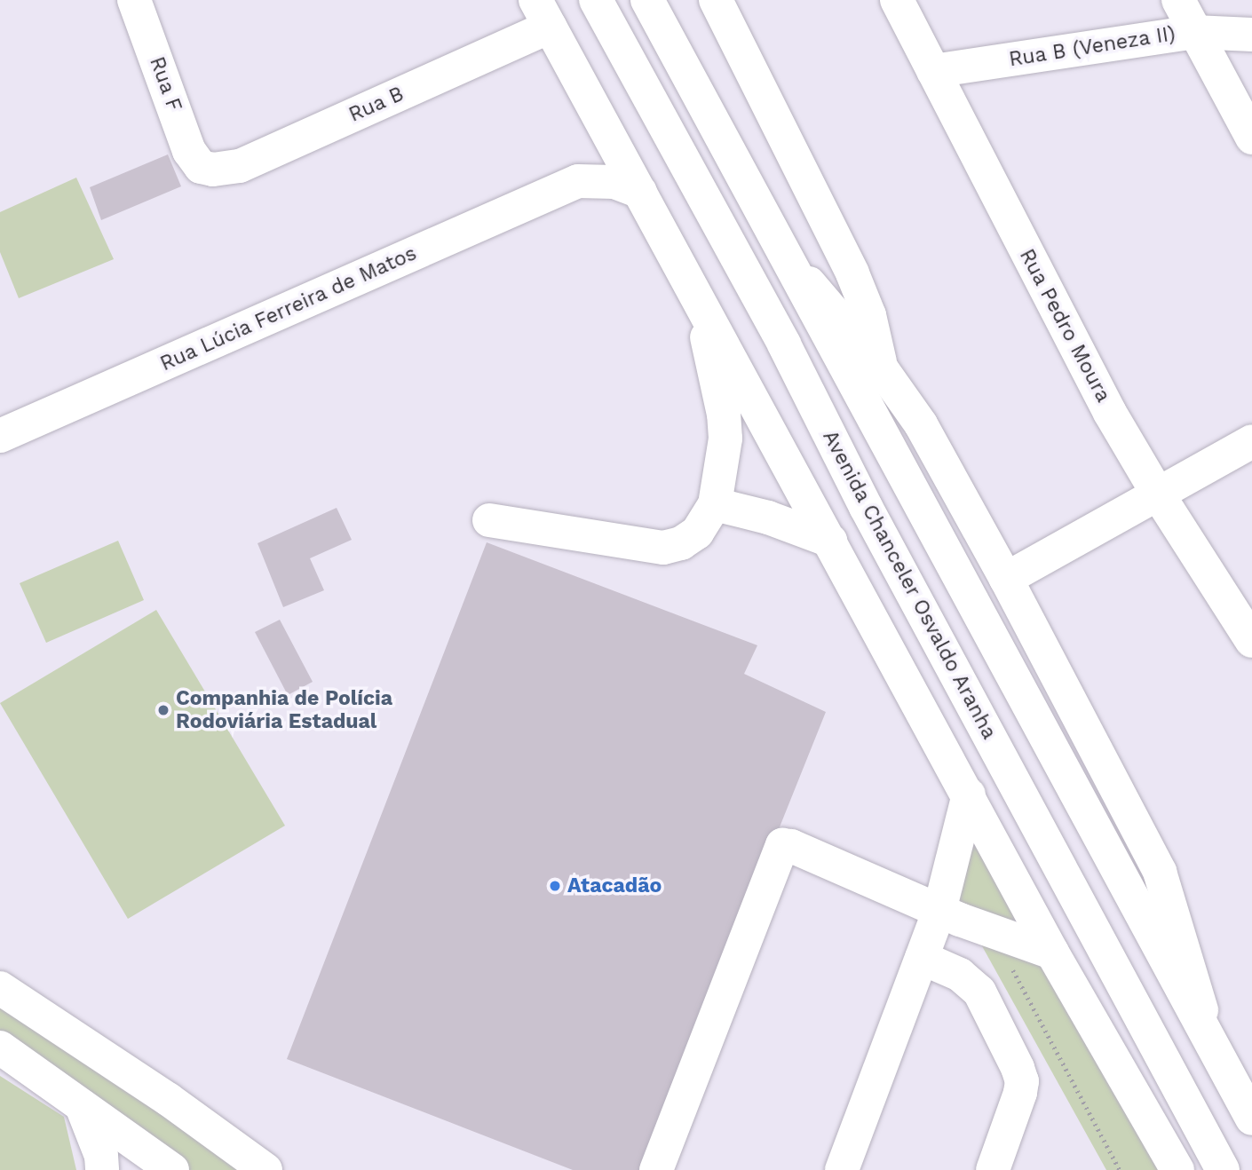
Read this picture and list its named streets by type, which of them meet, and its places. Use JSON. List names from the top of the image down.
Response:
{
  "streets": {
    "street": [
      "Rua B (Veneza II)",
      "Rua F",
      "Rua B",
      "Rua Lúcia Ferreira de Matos",
      "Rua Pedro Moura",
      "Avenida Chanceler Osvaldo Aranha"
    ]
  },
  "crossings": [
    ["Rua B (Veneza II)", "Rua Pedro Moura"],
    ["Rua F", "Rua B"]
  ],
  "places": ["Companhia de Polícia Rodoviária Estadual", "Atacadão"]
}
